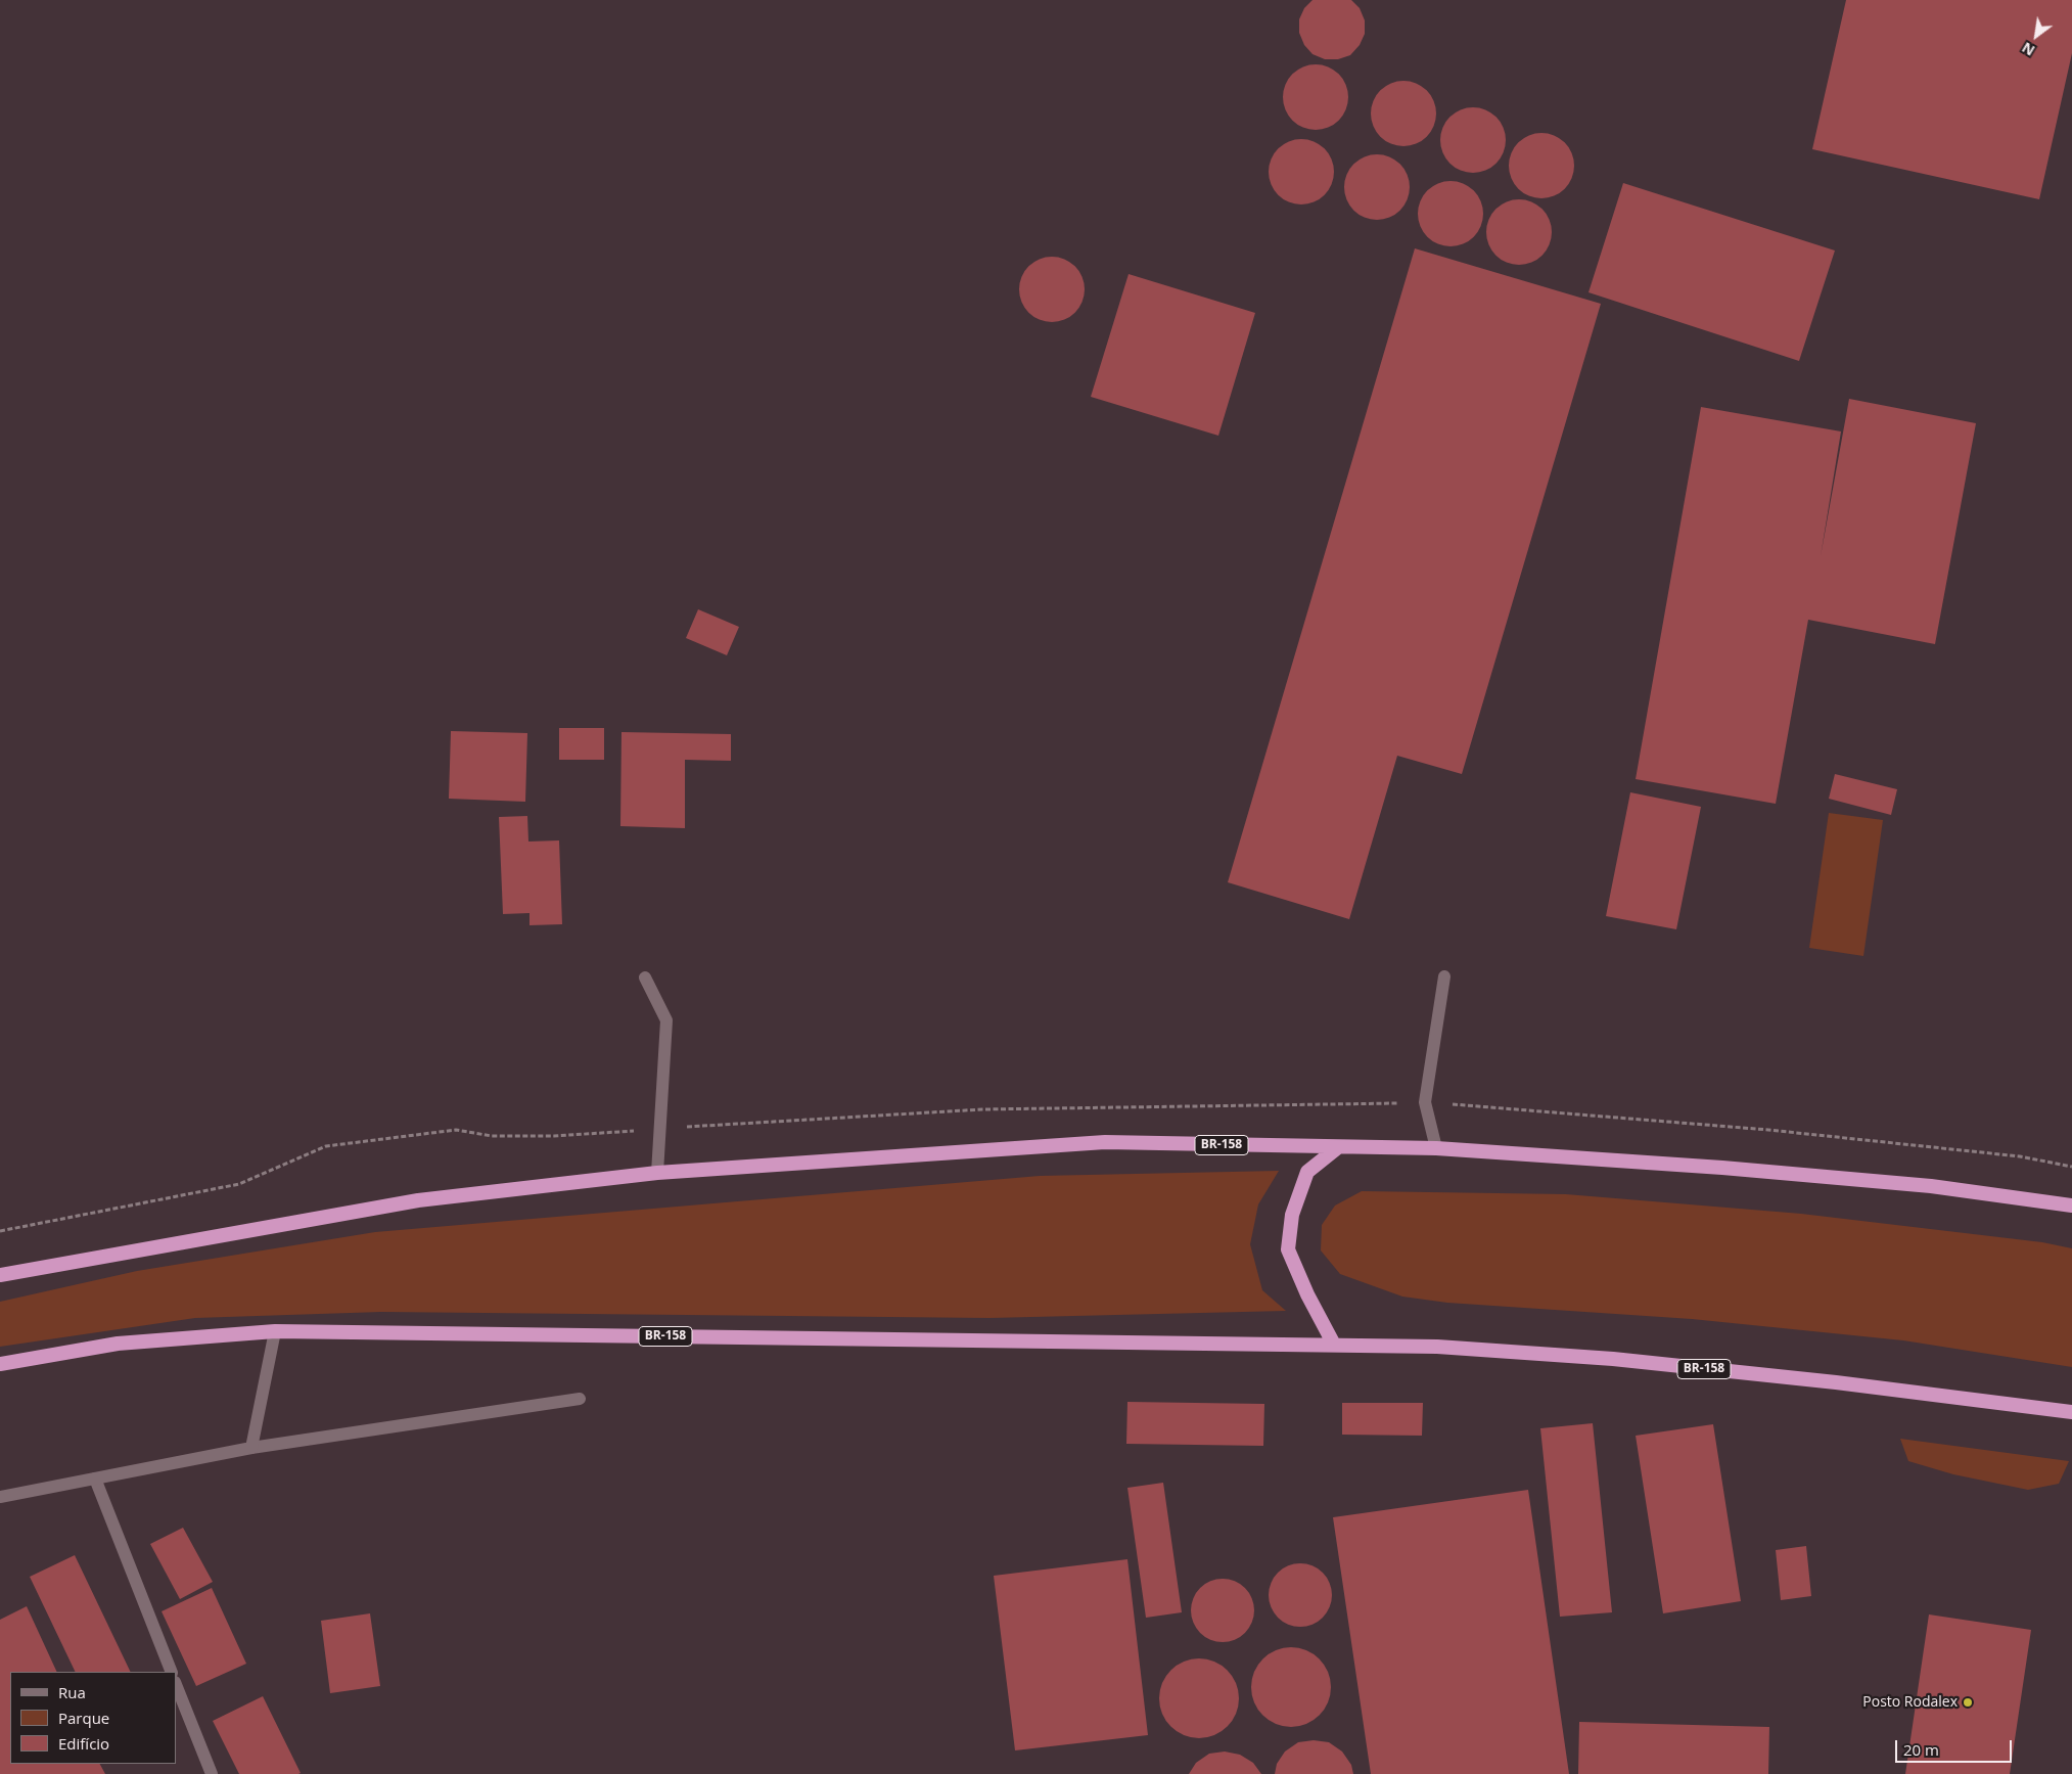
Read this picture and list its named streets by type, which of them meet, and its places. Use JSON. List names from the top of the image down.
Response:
{
  "streets": {
    "highway": ["BR-158"]
  },
  "places": ["Posto Rodalex"],
  "legend": ["Rua", "Parque", "Edifício"],
  "scale_bar": "20 m",
  "north": "bottom left"
}
